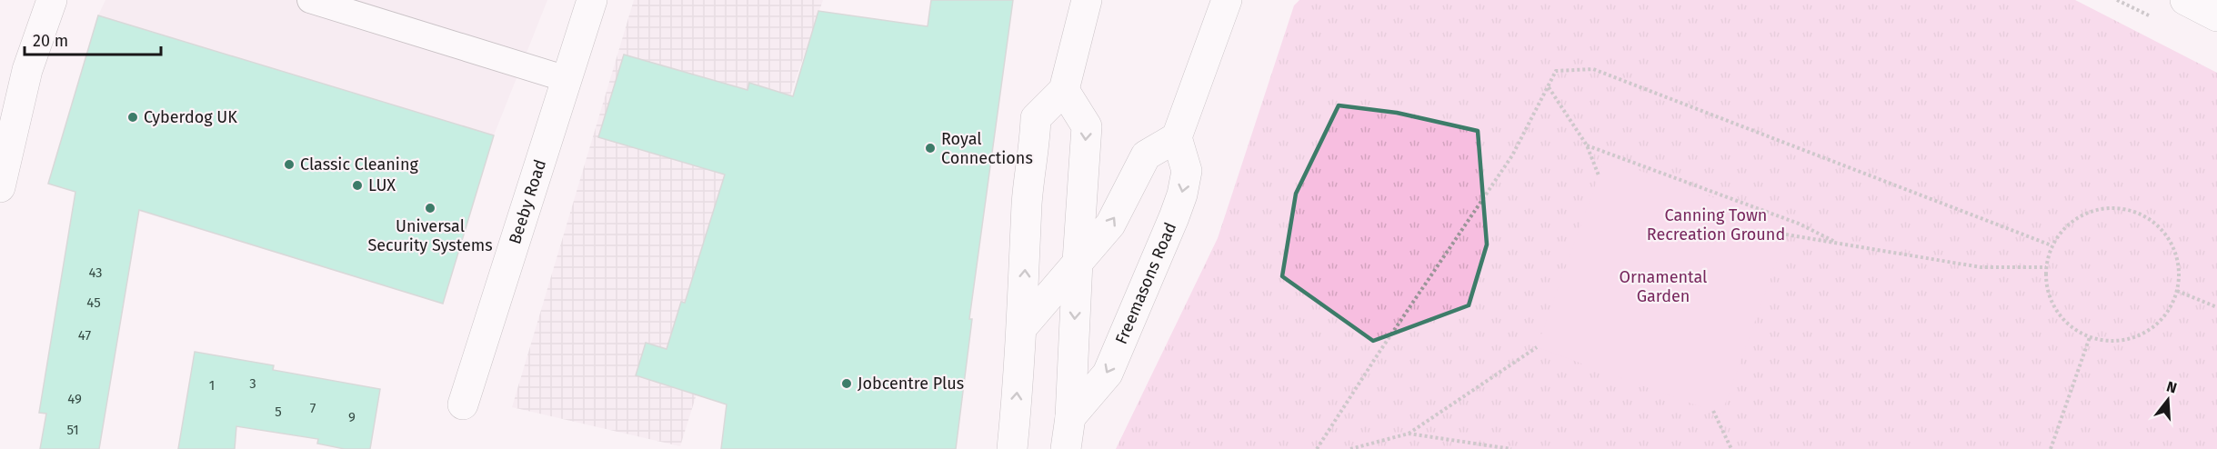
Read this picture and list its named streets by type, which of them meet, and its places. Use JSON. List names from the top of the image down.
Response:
{
  "streets": {
    "main road": ["Beeby Road", "Freemasons Road"]
  },
  "parks": ["Canning Town Recreation Ground", "Ornamental Garden"],
  "places": [
    "Cyberdog UK",
    "Royal Connections",
    "Classic Cleaning",
    "LUX",
    "Universal Security Systems",
    "Jobcentre Plus"
  ],
  "house_numbers": [
    "43",
    "45",
    "47",
    "3",
    "1",
    "49",
    "7",
    "5",
    "9",
    "51"
  ],
  "scale_bar": "20 m",
  "north": "top"
}
